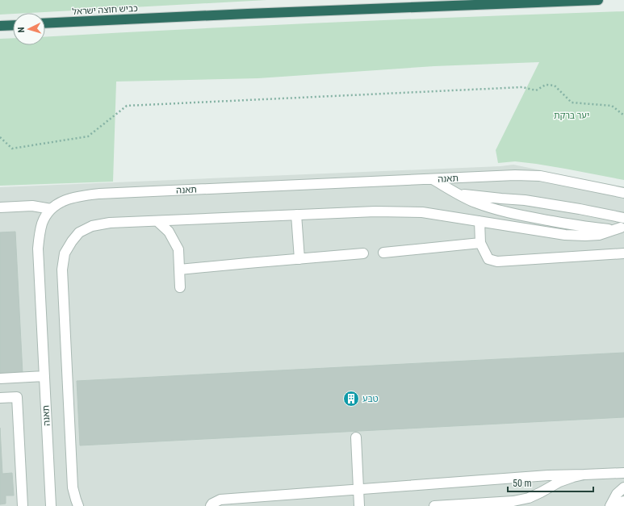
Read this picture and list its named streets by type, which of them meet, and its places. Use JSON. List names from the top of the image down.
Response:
{
  "streets": {
    "highway": ["כביש חוצה ישראל"],
    "street": ["תאנה"]
  },
  "parks": ["יער ברקת"],
  "places": {
    "building": ["טבע"]
  },
  "scale_bar": "50 m",
  "north": "left"
}
